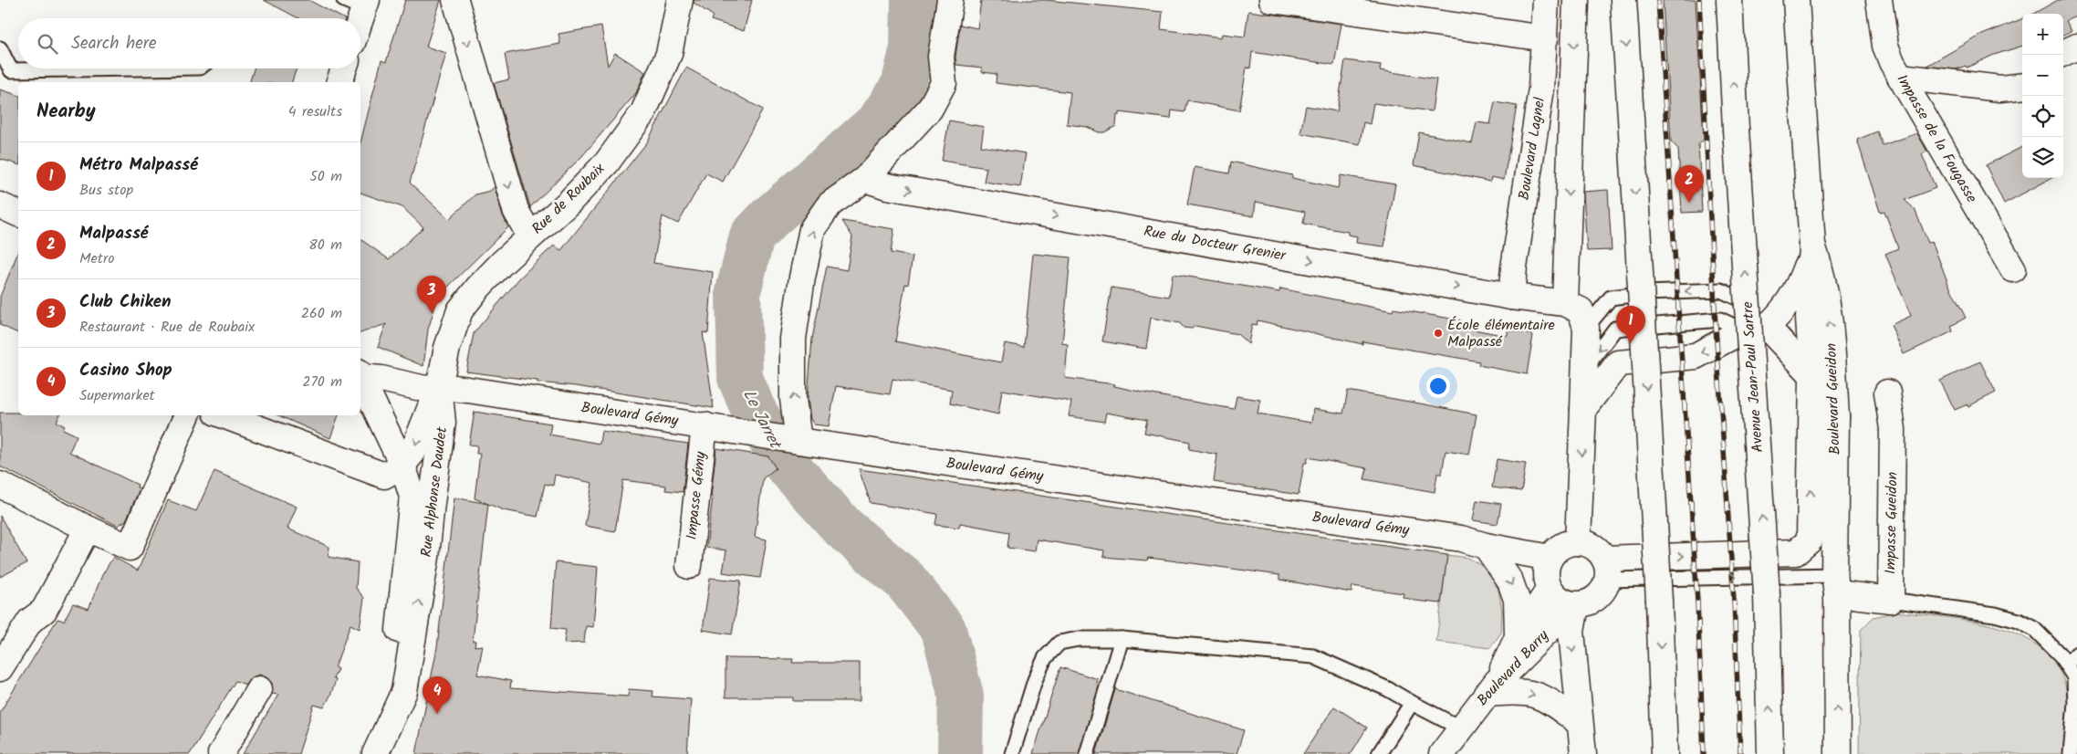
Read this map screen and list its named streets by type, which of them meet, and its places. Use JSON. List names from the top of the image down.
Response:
{
  "streets": {
    "main road": [
      "Impasse de la Fougasse",
      "Boulevard Lagnel",
      "Rue de Roubaix",
      "Rue du Docteur Grenier",
      "Avenue Jean-Paul Sartre",
      "Boulevard Gueidon",
      "Boulevard Gémy",
      "Rue Alphonse Daudet",
      "Impasse Gémy",
      "Impasse Gueidon",
      "Boulevard Barry"
    ]
  },
  "crossings": [
    ["Boulevard Lagnel", "Rue du Docteur Grenier"],
    ["Rue de Roubaix", "Boulevard Gémy"],
    ["Rue de Roubaix", "Rue Alphonse Daudet"],
    ["Boulevard Gémy", "Rue Alphonse Daudet"],
    ["Boulevard Gémy", "Impasse Gémy"],
    ["Boulevard Gémy", "Boulevard Barry"]
  ],
  "one_way": ["Rue du Docteur Grenier"],
  "water": ["Le Jarret"],
  "places": ["École élémentaire Malpassé"],
  "page": {
    "map_buttons": ["+", "−"],
    "search": "Search here",
    "heading": ["Nearby", "4 results"],
    "list": [
      {
        "mark": "1",
        "name": "Métro Malpassé",
        "note": "Bus stop",
        "value": "50 m"
      },
      {
        "mark": "2",
        "name": "Malpassé",
        "note": "Metro",
        "value": "80 m"
      },
      {
        "mark": "3",
        "name": "Club Chiken",
        "note": "Restaurant · Rue de Roubaix",
        "value": "260 m"
      },
      {
        "mark": "4",
        "name": "Casino Shop",
        "note": "Supermarket",
        "value": "270 m"
      }
    ],
    "pins": [
      "2",
      "3",
      "1",
      "4"
    ]
  }
}
